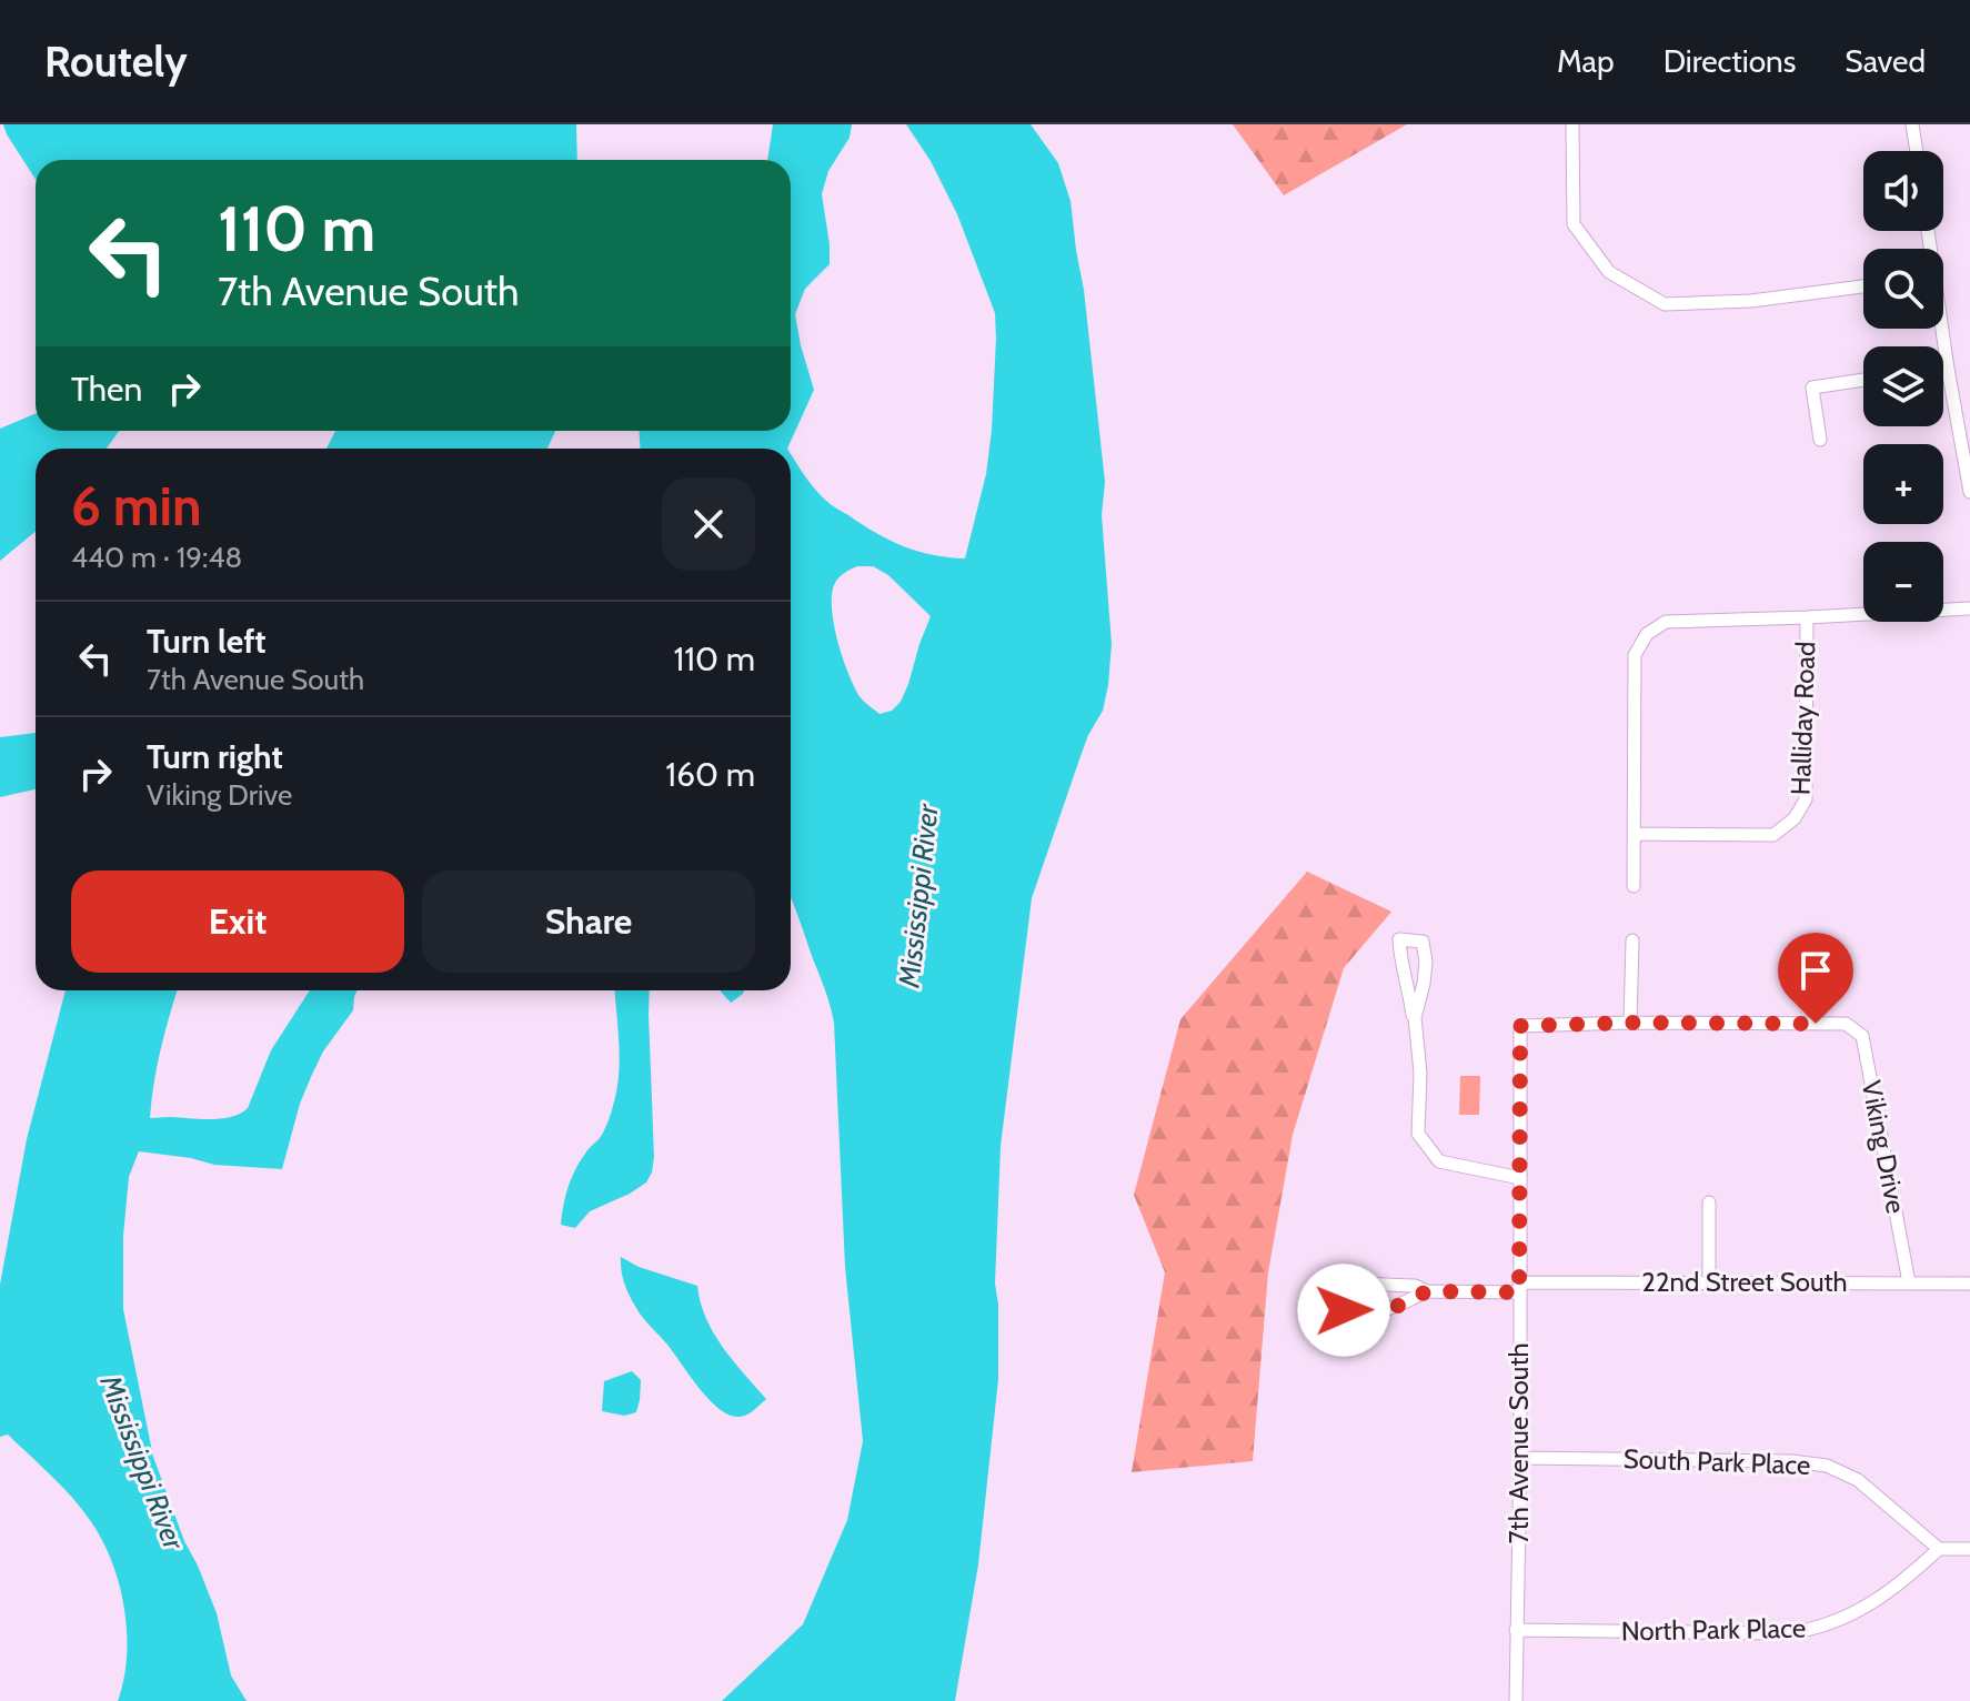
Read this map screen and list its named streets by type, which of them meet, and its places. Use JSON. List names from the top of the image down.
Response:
{
  "streets": {
    "street": [
      "Halliday Road",
      "Viking Drive",
      "22nd Street South",
      "7th Avenue South",
      "South Park Place",
      "North Park Place"
    ]
  },
  "crossings": [
    ["Viking Drive", "22nd Street South"],
    ["Viking Drive", "7th Avenue South"],
    ["22nd Street South", "7th Avenue South"],
    ["7th Avenue South", "South Park Place"],
    ["7th Avenue South", "North Park Place"],
    ["South Park Place", "North Park Place"]
  ],
  "water": ["Mississippi River"],
  "page": {
    "header": "Routely",
    "nav": ["Map", "Directions", "Saved"],
    "map_buttons": ["+", "−"],
    "turn": ["110 m", "7th Avenue South"],
    "then": "Then",
    "heading": ["6 min", "440 m · 19:48"],
    "list": [
      {
        "name": "Turn left",
        "note": "7th Avenue South",
        "value": "110 m"
      },
      {
        "name": "Turn right",
        "note": "Viking Drive",
        "value": "160 m"
      }
    ],
    "buttons": ["Exit", "Share"]
  }
}
